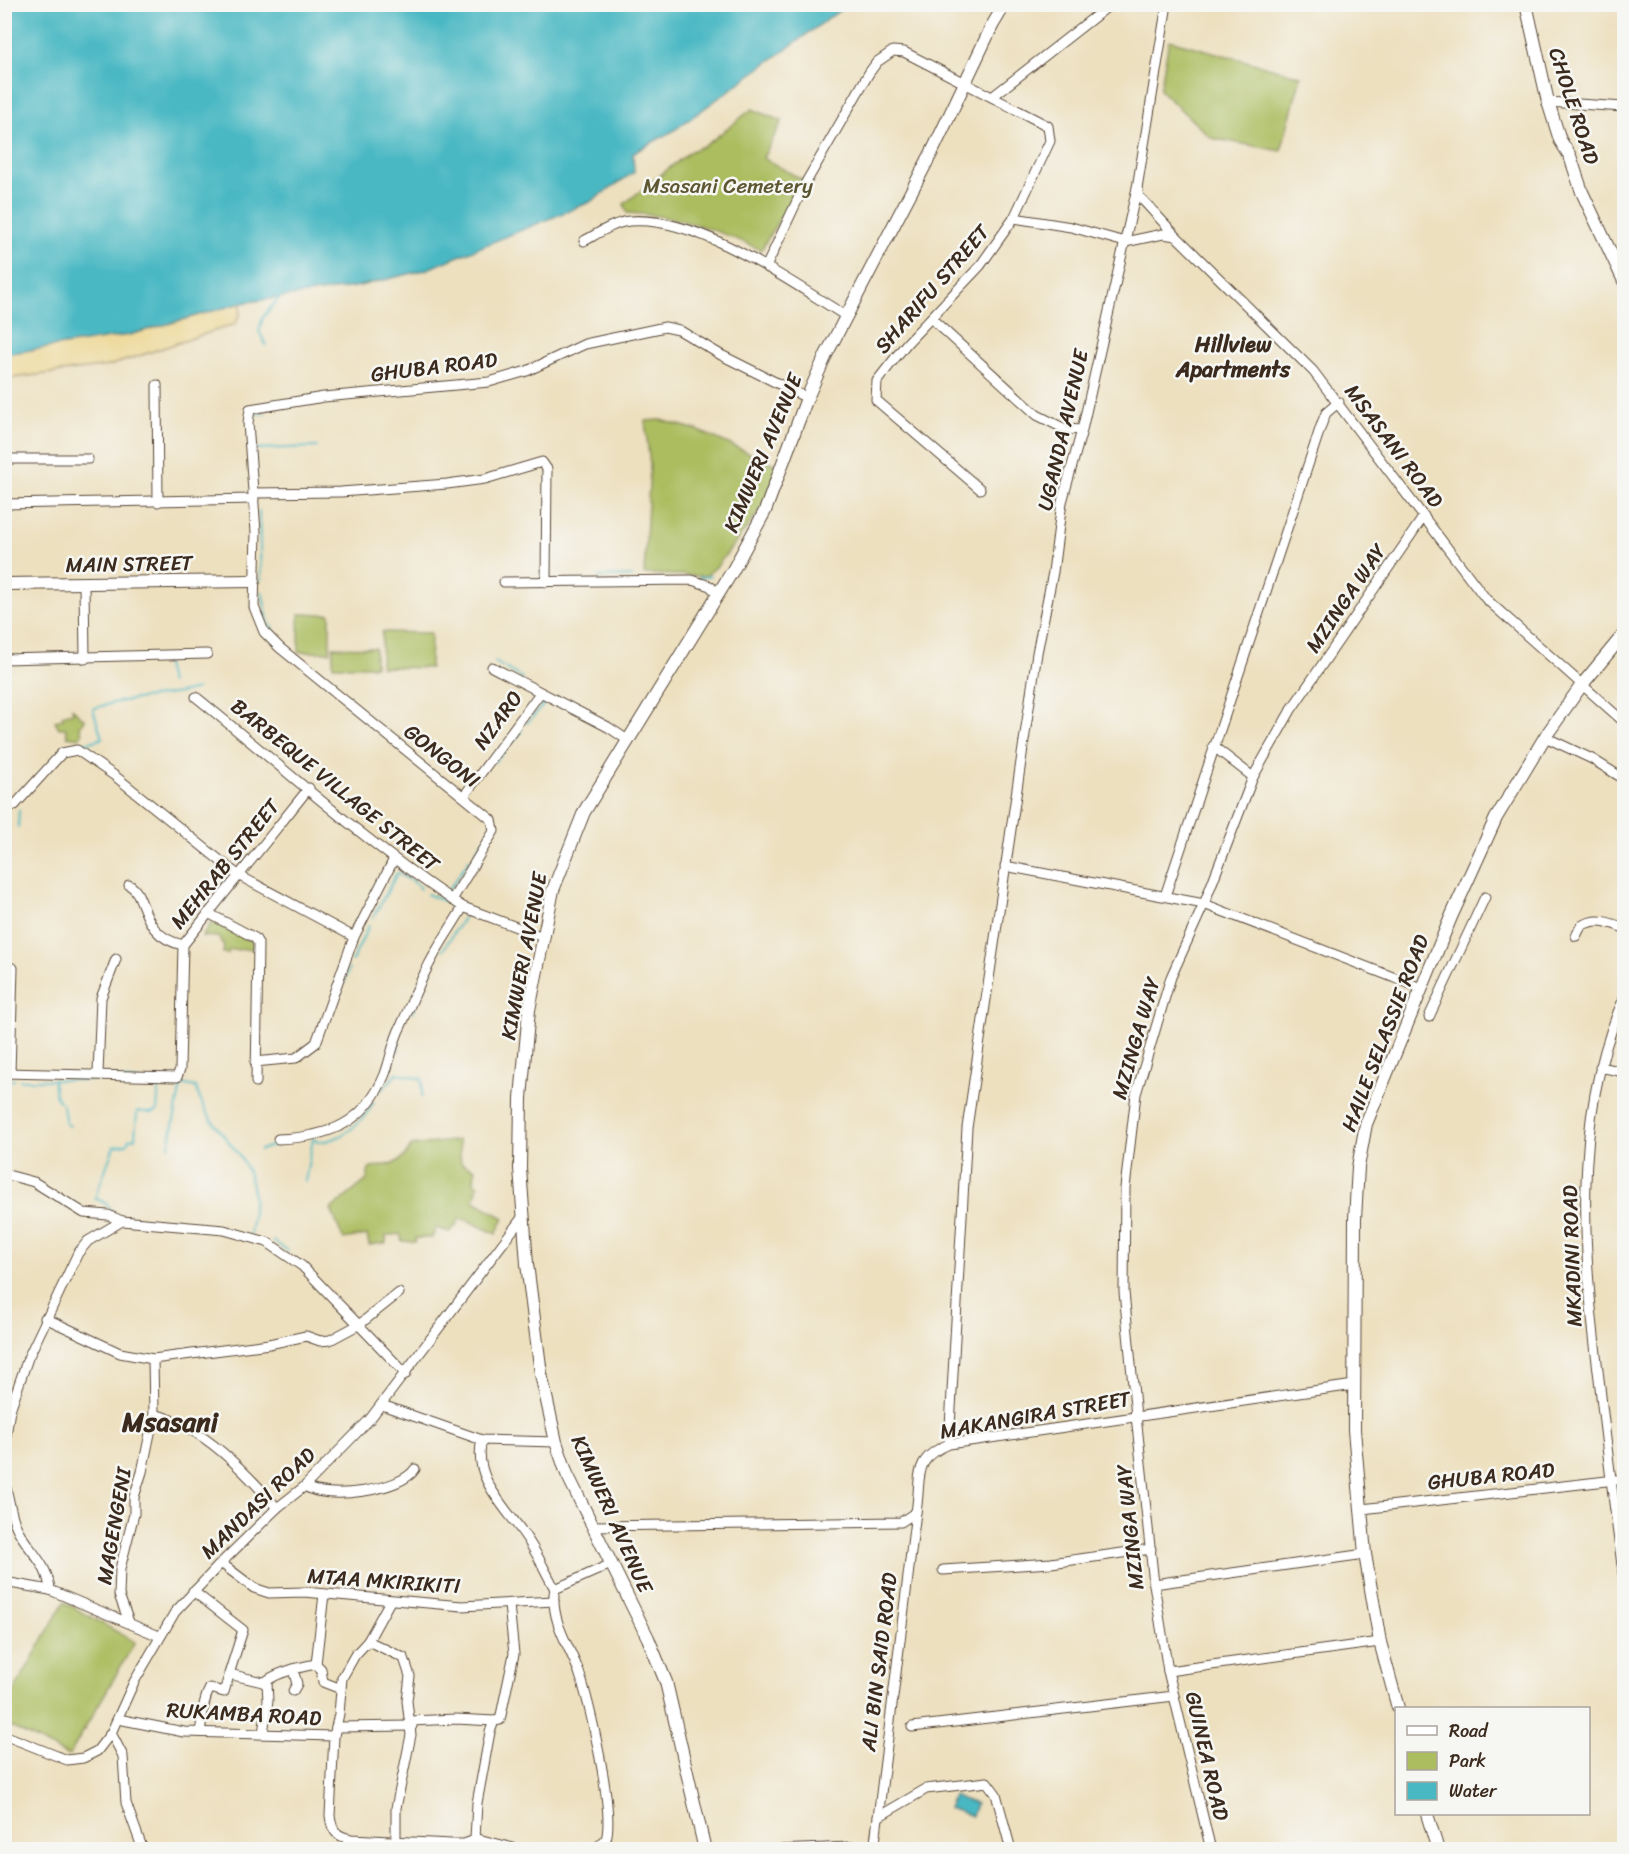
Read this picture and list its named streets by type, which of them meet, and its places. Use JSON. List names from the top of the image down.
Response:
{
  "streets": {
    "street": [
      "CHOLE ROAD",
      "SHARIFU STREET",
      "GHUBA ROAD",
      "UGANDA AVENUE",
      "MSASANI ROAD",
      "KIMWERI AVENUE",
      "MAIN STREET",
      "MZINGA WAY",
      "NZARO",
      "GONGONI",
      "BARBEQUE VILLAGE STREET",
      "MEHRAB STREET",
      "HAILE SELASSIE ROAD",
      "MKADINI ROAD",
      "MAKANGIRA STREET",
      "MANDASI ROAD",
      "MAGENGENI",
      "MTAA MKIRIKITI",
      "ALI BIN SAID ROAD",
      "RUKAMBA ROAD",
      "GUINEA ROAD"
    ]
  },
  "crossings": [
    ["SHARIFU STREET", "KIMWERI AVENUE"],
    ["GHUBA ROAD", "KIMWERI AVENUE"],
    ["GHUBA ROAD", "MAIN STREET"],
    ["GHUBA ROAD", "GONGONI"],
    ["GHUBA ROAD", "HAILE SELASSIE ROAD"],
    ["GHUBA ROAD", "MKADINI ROAD"],
    ["UGANDA AVENUE", "MSASANI ROAD"],
    ["UGANDA AVENUE", "MAKANGIRA STREET"],
    ["MSASANI ROAD", "MZINGA WAY"],
    ["MSASANI ROAD", "HAILE SELASSIE ROAD"],
    ["KIMWERI AVENUE", "MANDASI ROAD"],
    ["MAIN STREET", "GONGONI"],
    ["MZINGA WAY", "MAKANGIRA STREET"],
    ["MZINGA WAY", "GUINEA ROAD"],
    ["NZARO", "GONGONI"],
    ["GONGONI", "BARBEQUE VILLAGE STREET"],
    ["BARBEQUE VILLAGE STREET", "MEHRAB STREET"],
    ["HAILE SELASSIE ROAD", "MAKANGIRA STREET"],
    ["MAKANGIRA STREET", "ALI BIN SAID ROAD"],
    ["MANDASI ROAD", "MTAA MKIRIKITI"],
    ["MANDASI ROAD", "RUKAMBA ROAD"],
    ["MTAA MKIRIKITI", "RUKAMBA ROAD"],
    ["ALI BIN SAID ROAD", "GUINEA ROAD"]
  ],
  "districts": ["Hillview Apartments", "Msasani"],
  "parks": ["Msasani Cemetery"],
  "legend": ["Road", "Park", "Water"]
}
